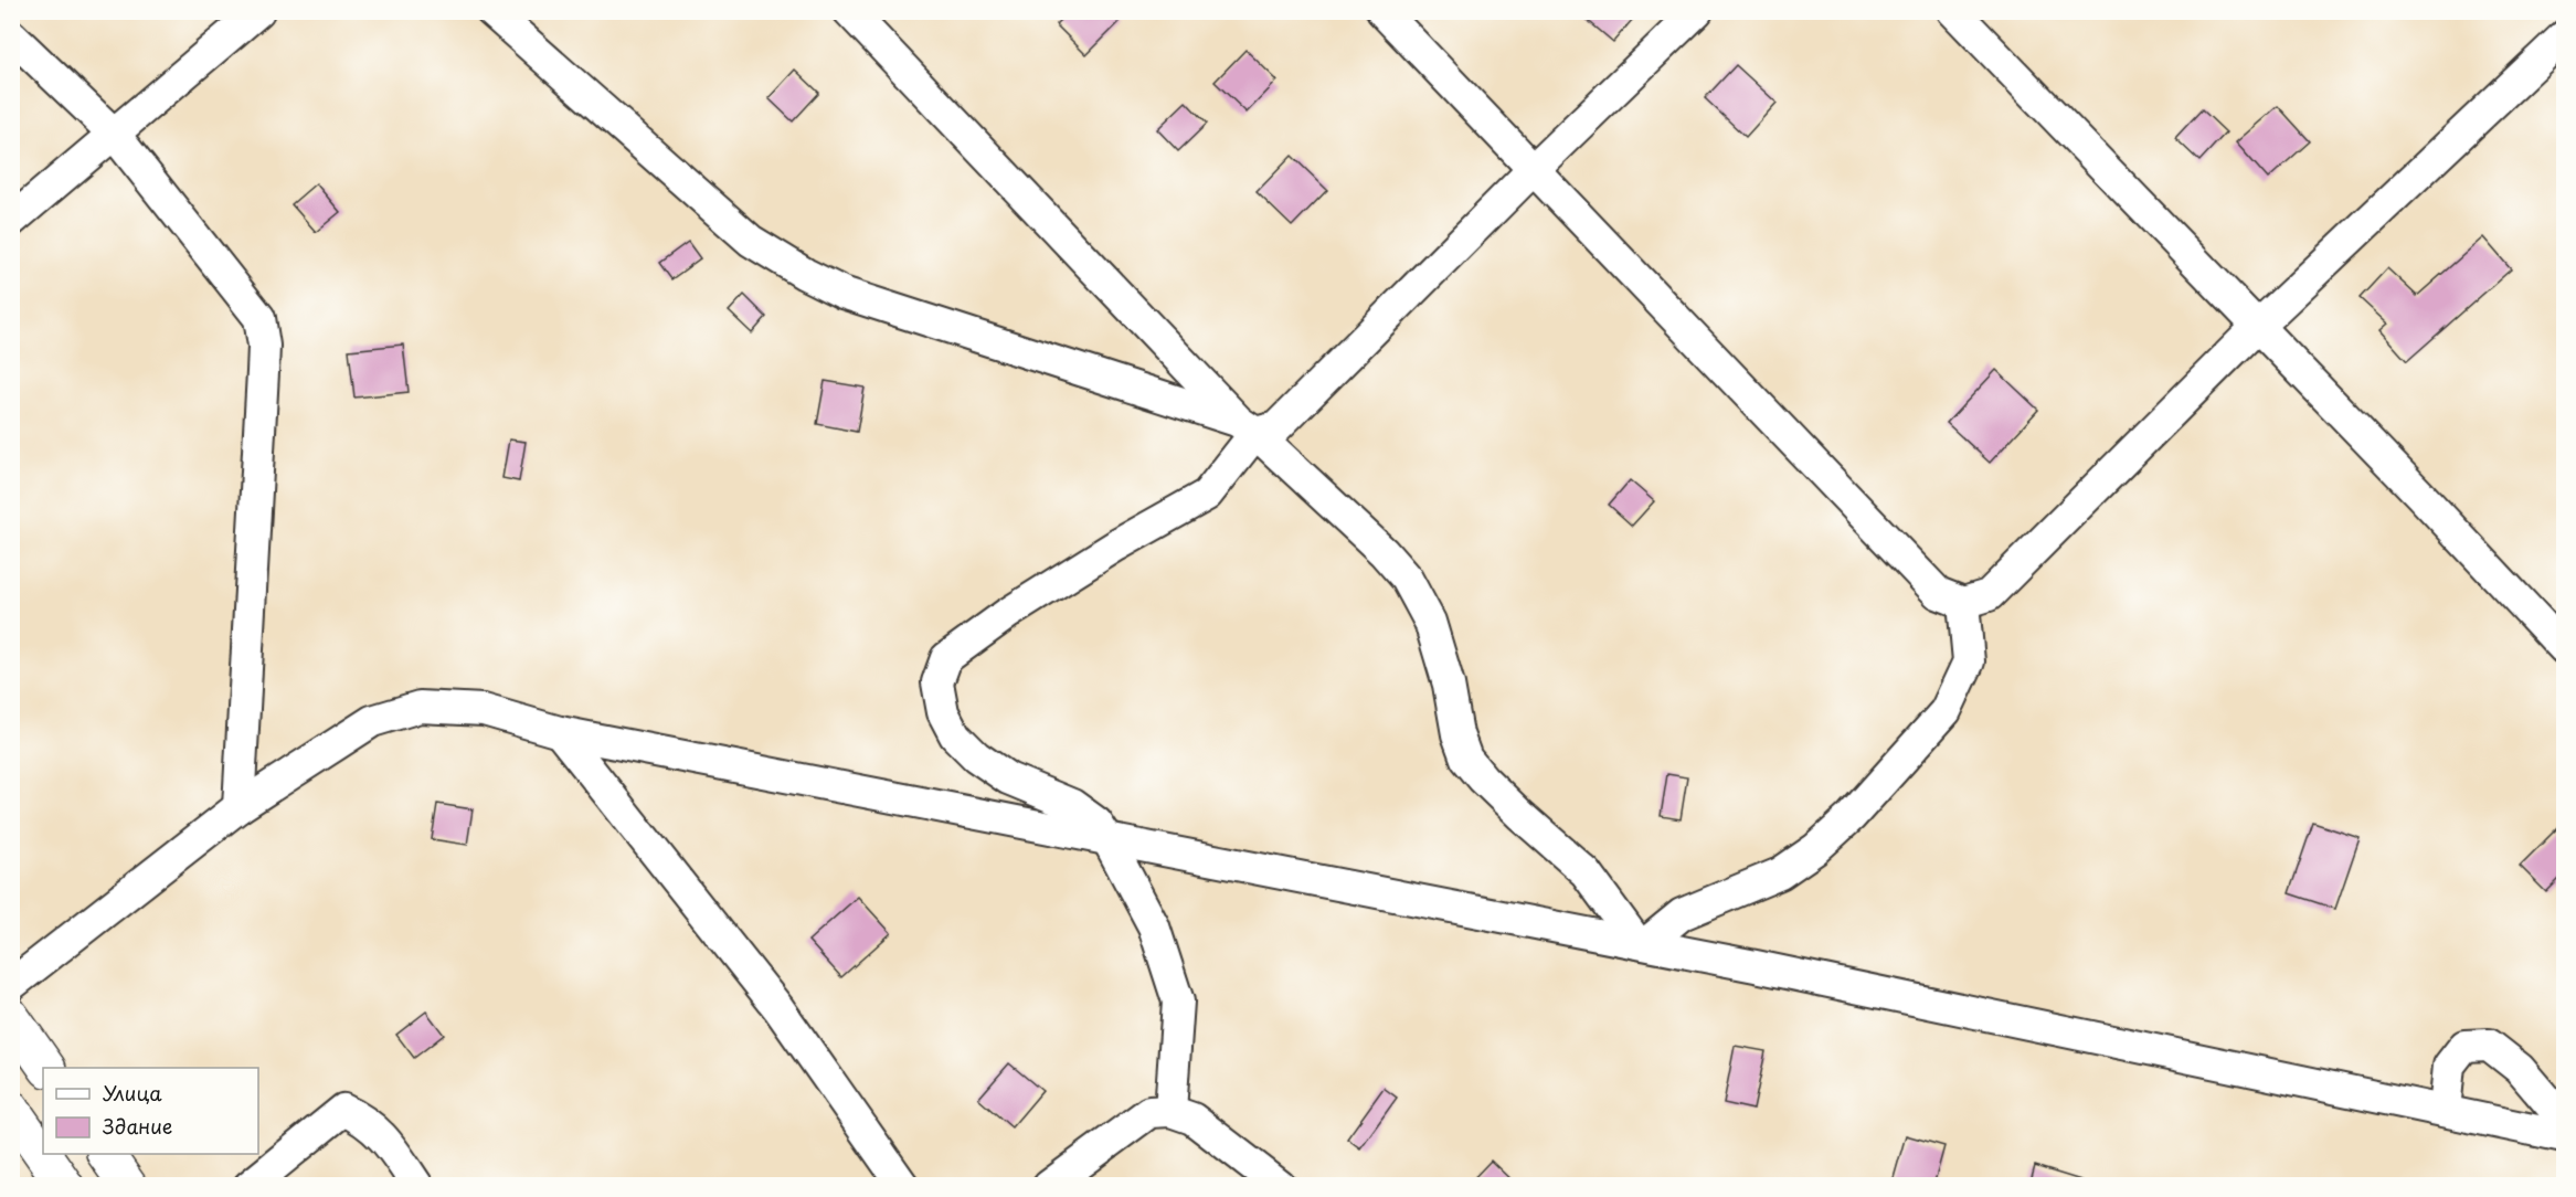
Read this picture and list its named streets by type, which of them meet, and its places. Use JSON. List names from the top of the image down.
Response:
{
  "legend": ["Улица", "Здание"]
}
